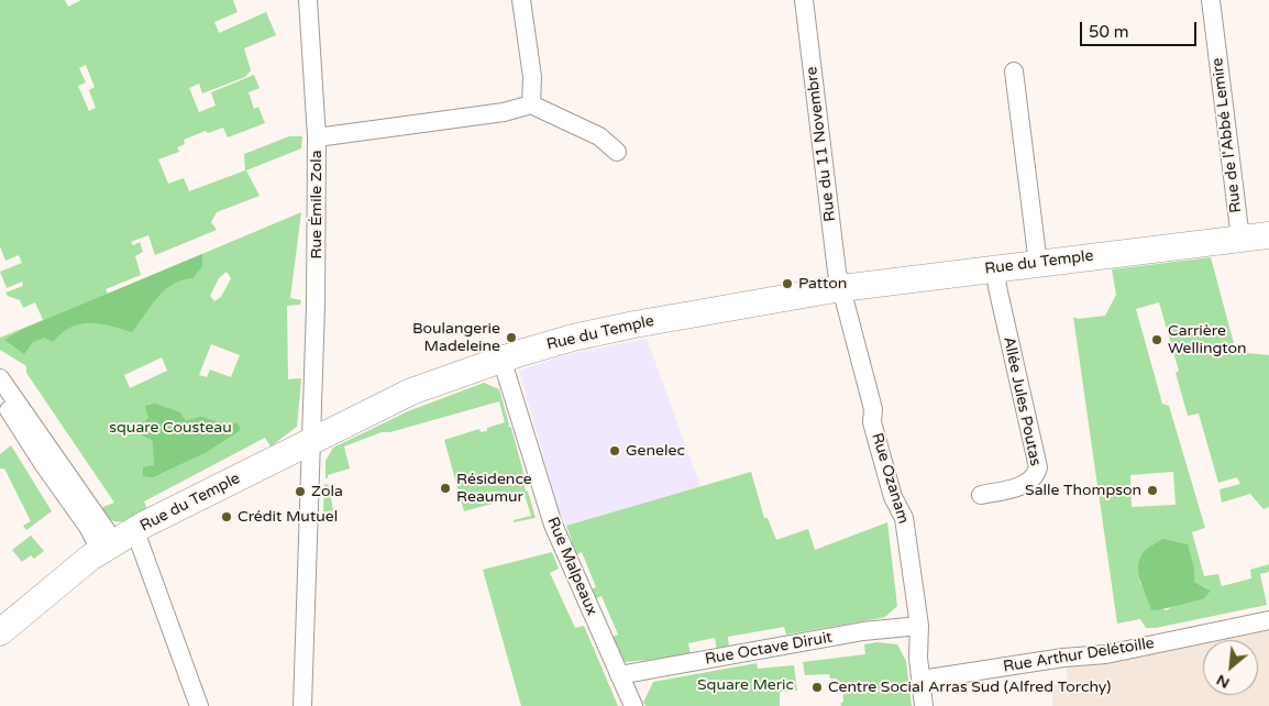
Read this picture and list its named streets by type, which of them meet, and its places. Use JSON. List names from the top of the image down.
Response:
{
  "streets": {
    "street": [
      "Rue de l'Abbé Lemire",
      "Rue du 11 Novembre",
      "Rue Émile Zola",
      "Rue du Temple",
      "Allée Jules Poutas",
      "Rue Ozanam",
      "Rue Malpeaux",
      "Rue Octave Diruit",
      "Rue Arthur Delétoille"
    ]
  },
  "crossings": [
    ["Rue de l'Abbé Lemire", "Rue du Temple"],
    ["Rue du 11 Novembre", "Rue du Temple"],
    ["Rue du 11 Novembre", "Rue Ozanam"],
    ["Rue Émile Zola", "Rue du Temple"],
    ["Rue du Temple", "Allée Jules Poutas"],
    ["Rue du Temple", "Rue Ozanam"],
    ["Rue du Temple", "Rue Malpeaux"],
    ["Rue Ozanam", "Rue Octave Diruit"],
    ["Rue Ozanam", "Rue Arthur Delétoille"],
    ["Rue Malpeaux", "Rue Octave Diruit"]
  ],
  "parks": ["square Cousteau", "Square Meric"],
  "places": [
    "Patton",
    "Boulangerie Madeleine",
    "Carrière Wellington",
    "Genelec",
    "Résidence Reaumur",
    "Salle Thompson",
    "Zola",
    "Crédit Mutuel",
    "Centre Social Arras Sud (Alfred Torchy)"
  ],
  "scale_bar": "50 m",
  "north": "bottom left"
}
